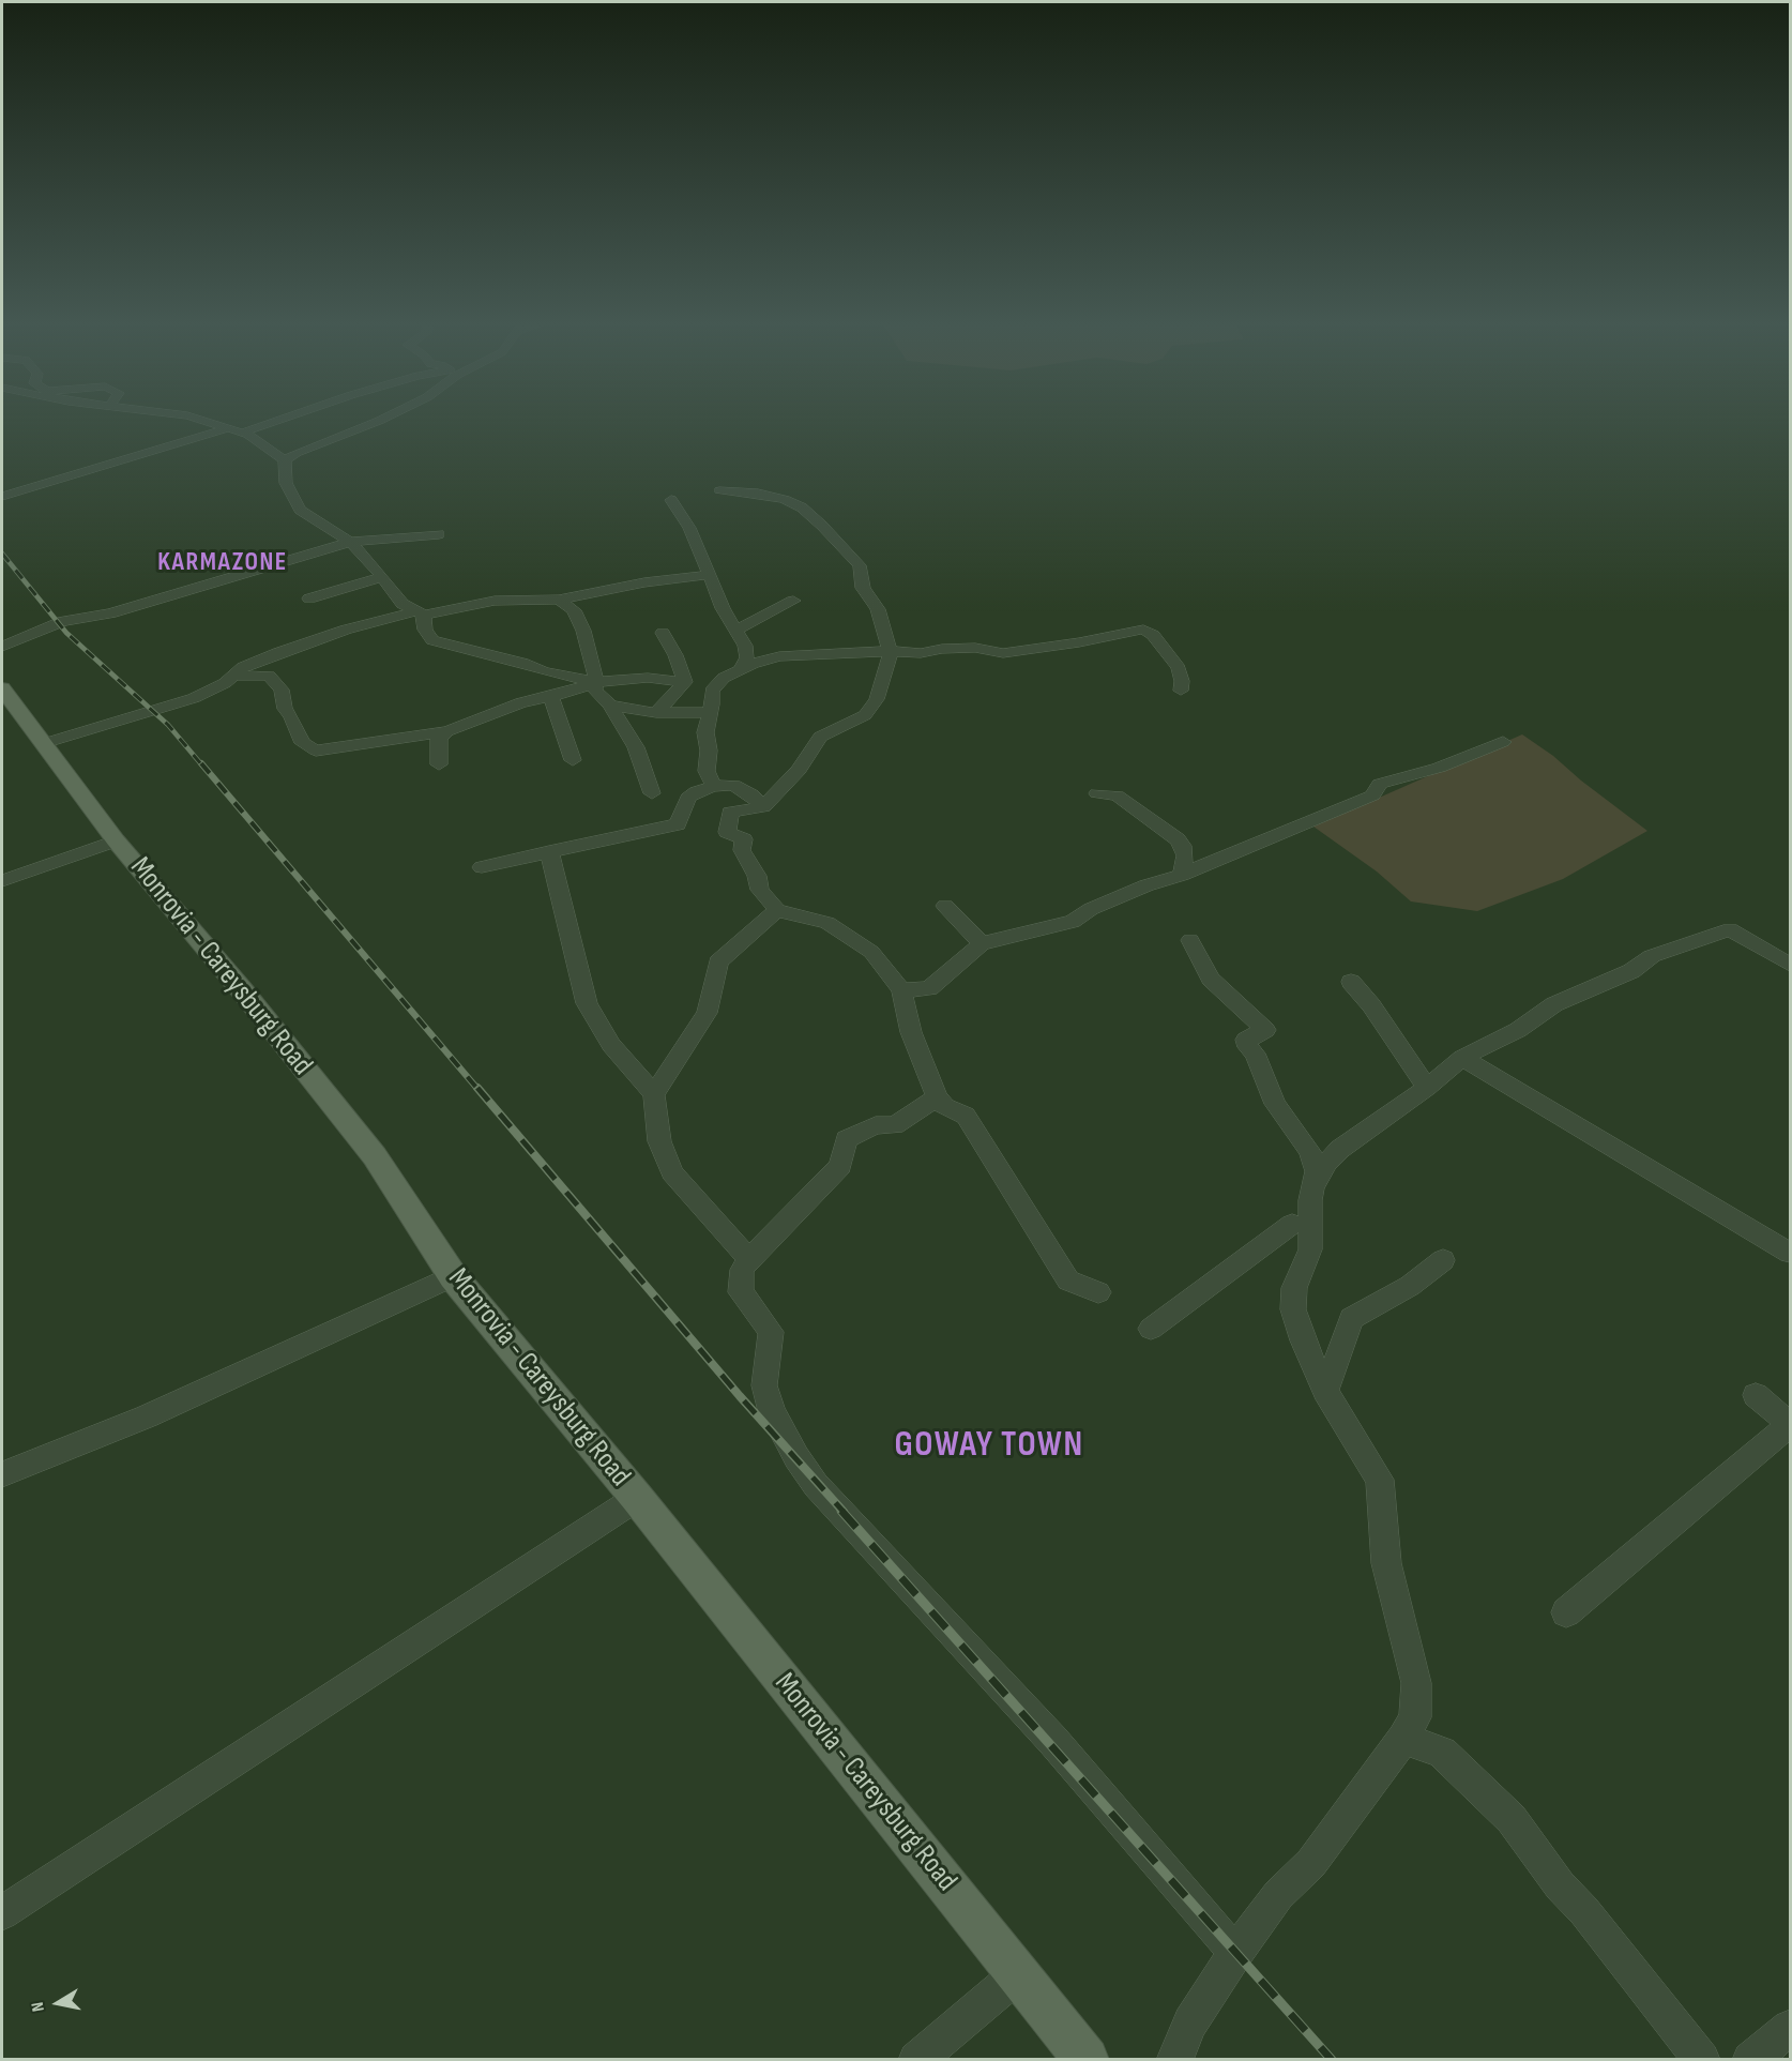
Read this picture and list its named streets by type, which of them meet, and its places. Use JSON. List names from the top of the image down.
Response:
{
  "streets": {
    "main road": ["Monrovia - Careysburg Road"]
  },
  "districts": ["KARMAZONE", "GOWAY TOWN"],
  "north": "left"
}
